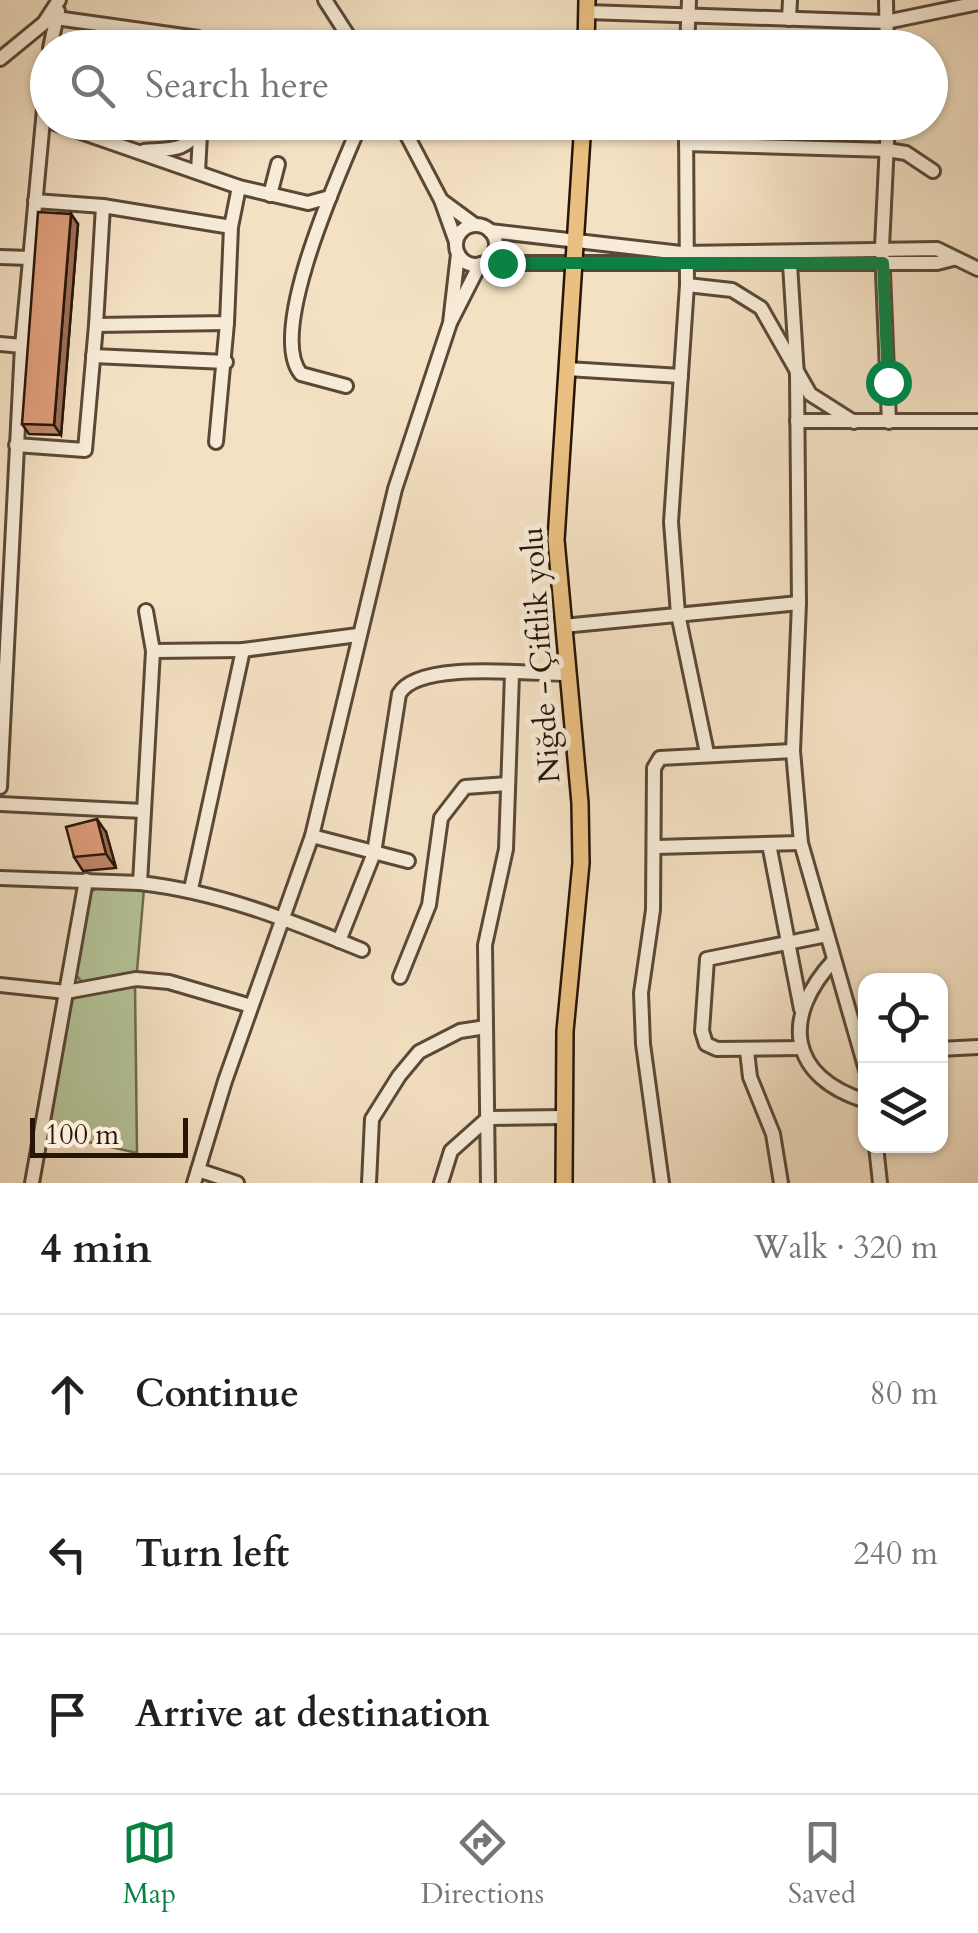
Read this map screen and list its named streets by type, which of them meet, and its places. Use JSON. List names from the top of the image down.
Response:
{
  "streets": {
    "main road": ["Niğde - Çiftlik yolu"]
  },
  "scale_bar": "100 m",
  "page": {
    "search": "Search here",
    "scale": "100 m",
    "heading": ["4 min", "Walk · 320 m"],
    "list": [
      ["Continue", "80 m"],
      ["Turn left", "240 m"],
      "Arrive at destination"
    ],
    "nav": ["Map", "Directions", "Saved"]
  }
}
